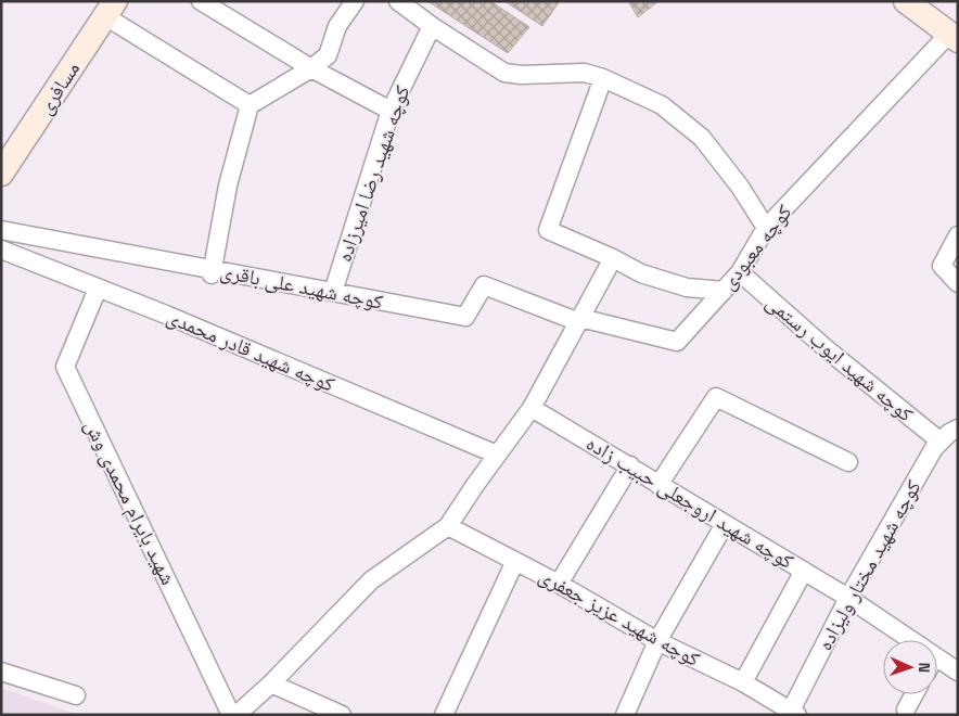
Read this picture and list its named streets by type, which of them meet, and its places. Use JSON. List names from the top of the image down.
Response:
{
  "streets": {
    "main road": ["مسافری"],
    "street": [
      "کوچه شهید رضا امیرزاده",
      "کوچه معبودی",
      "کوچه شهید علی باقری",
      "کوچه شهید قادر محمدی",
      "کوچه شهید ایوب رستمی",
      "شهید بایرام محمدی وش",
      "کوچه شهید اروجعلی حبیب زاده",
      "کوچه شهید مختار ولیزاده",
      "کوچه شهید عزیز جعفری"
    ]
  },
  "crossings": [
    ["کوچه شهید رضا امیرزاده", "کوچه شهید علی باقری"],
    ["کوچه معبودی", "کوچه شهید علی باقری"],
    ["کوچه معبودی", "کوچه شهید ایوب رستمی"],
    ["کوچه شهید قادر محمدی", "شهید بایرام محمدی وش"],
    ["کوچه شهید ایوب رستمی", "کوچه شهید مختار ولیزاده"],
    ["کوچه شهید اروجعلی حبیب زاده", "کوچه شهید مختار ولیزاده"],
    ["کوچه شهید مختار ولیزاده", "کوچه شهید عزیز جعفری"]
  ],
  "north": "right"
}
